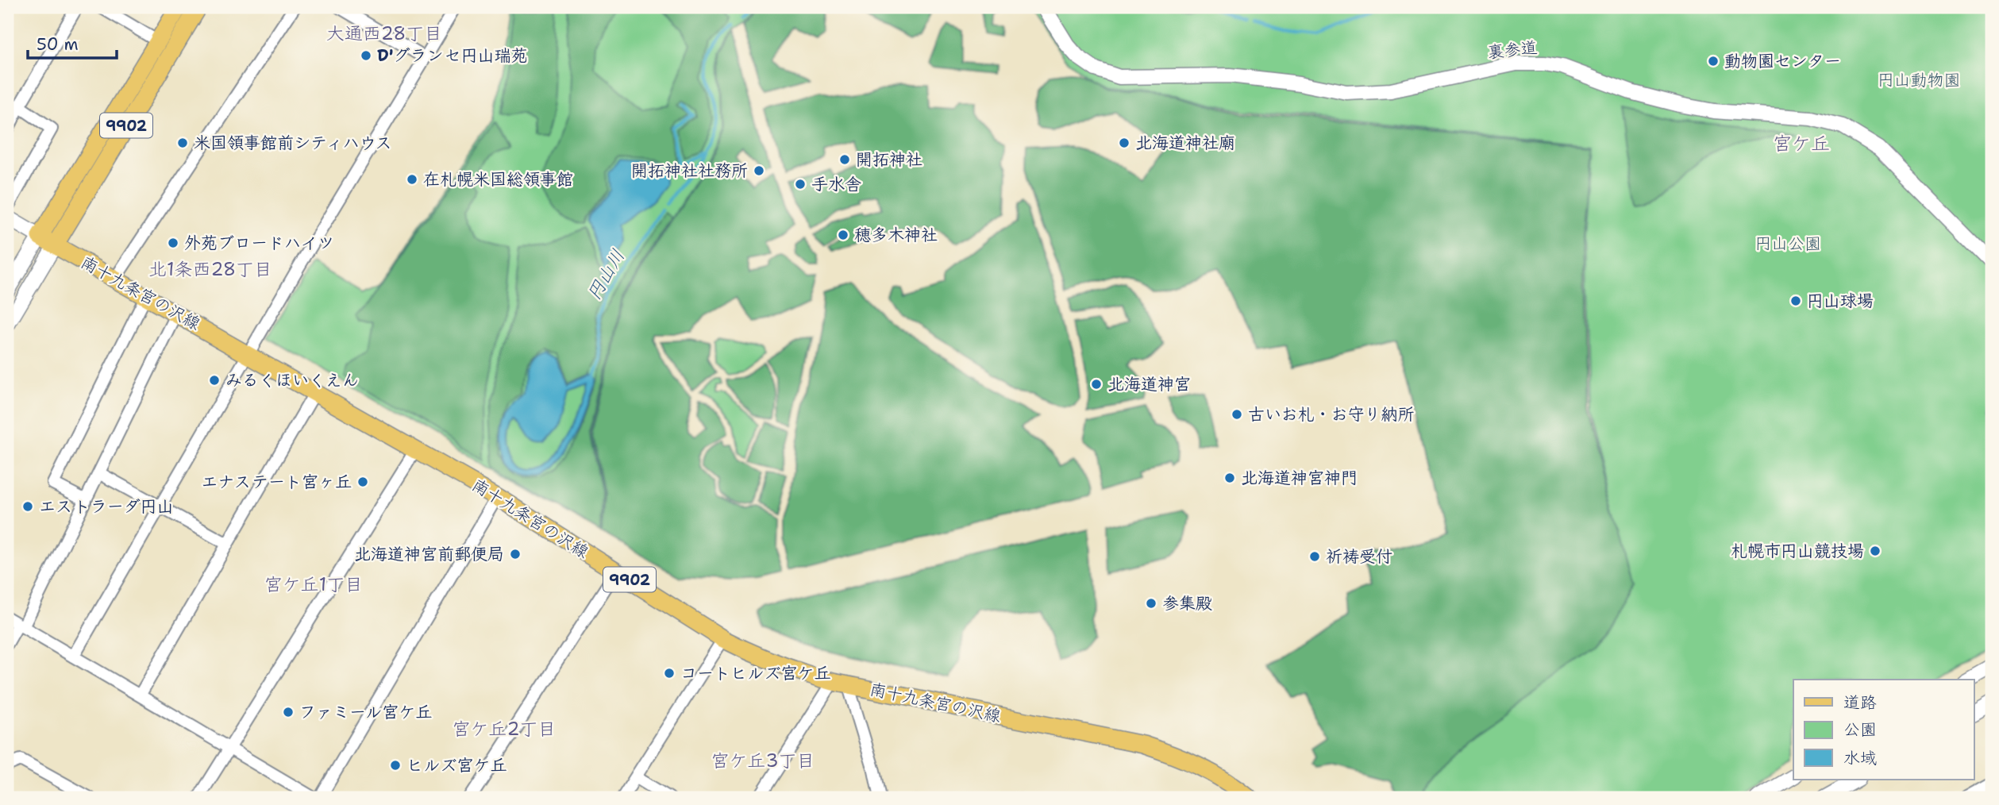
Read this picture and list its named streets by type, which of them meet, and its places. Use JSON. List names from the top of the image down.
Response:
{
  "streets": {
    "main road": ["9902", "南十九条宮の沢線"],
    "street": ["裏参道"]
  },
  "crossings": [
    ["9902", "南十九条宮の沢線"]
  ],
  "districts": [
    "大通西28丁目",
    "宮ケ丘",
    "北1条西28丁目",
    "宮ケ丘1丁目",
    "宮ケ丘2丁目",
    "宮ケ丘3丁目"
  ],
  "water": ["円山川"],
  "parks": ["円山動物園", "円山公園"],
  "places": [
    "D'グランセ円山瑞苑",
    "動物園センター",
    "米国領事館前シティハウス",
    "北海道神社廟",
    "開拓神社",
    "開拓神社社務所",
    "在札幌米国総領事館",
    "手水舎",
    "穂多木神社",
    "外苑ブロードハイツ",
    "円山球場",
    "みるくほいくえん",
    "北海道神宮",
    "古いお札・お守り納所",
    "北海道神宮神門",
    "エナステート宮ヶ丘",
    "エストラーダ円山",
    "札幌市円山競技場",
    "北海道神宮前郵便局",
    "祈祷受付",
    "参集殿",
    "コートヒルズ宮ケ丘",
    "ファミール宮ケ丘",
    "ヒルズ宮ケ丘"
  ],
  "legend": ["道路", "公園", "水域"],
  "scale_bar": "50 m"
}
